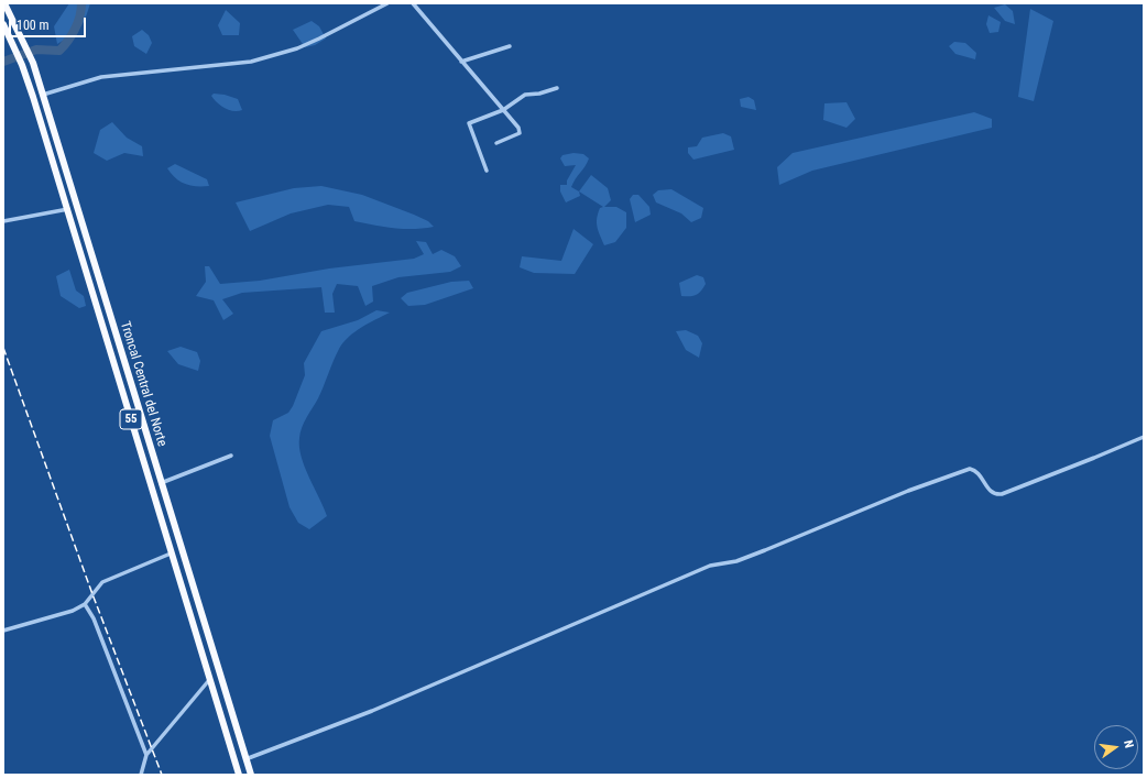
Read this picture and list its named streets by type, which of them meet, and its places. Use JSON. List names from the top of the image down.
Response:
{
  "streets": {
    "highway": ["Troncal Central del Norte", "55"]
  },
  "scale_bar": "100 m",
  "north": "right"
}
